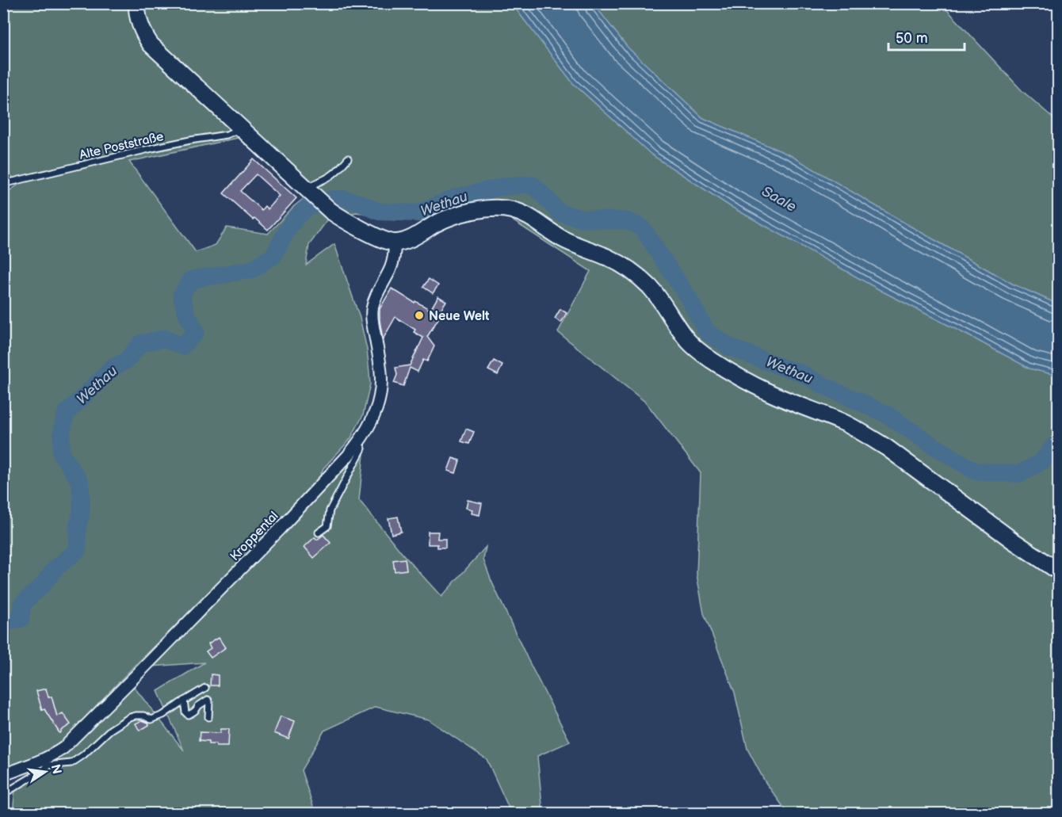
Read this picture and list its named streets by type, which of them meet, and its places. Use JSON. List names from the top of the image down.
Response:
{
  "streets": {
    "street": ["Kroppental"],
    "lane": ["Alte Poststraße"]
  },
  "water": ["Saale", "Wethau"],
  "places": ["Neue Welt"],
  "scale_bar": "50 m",
  "north": "right"
}
